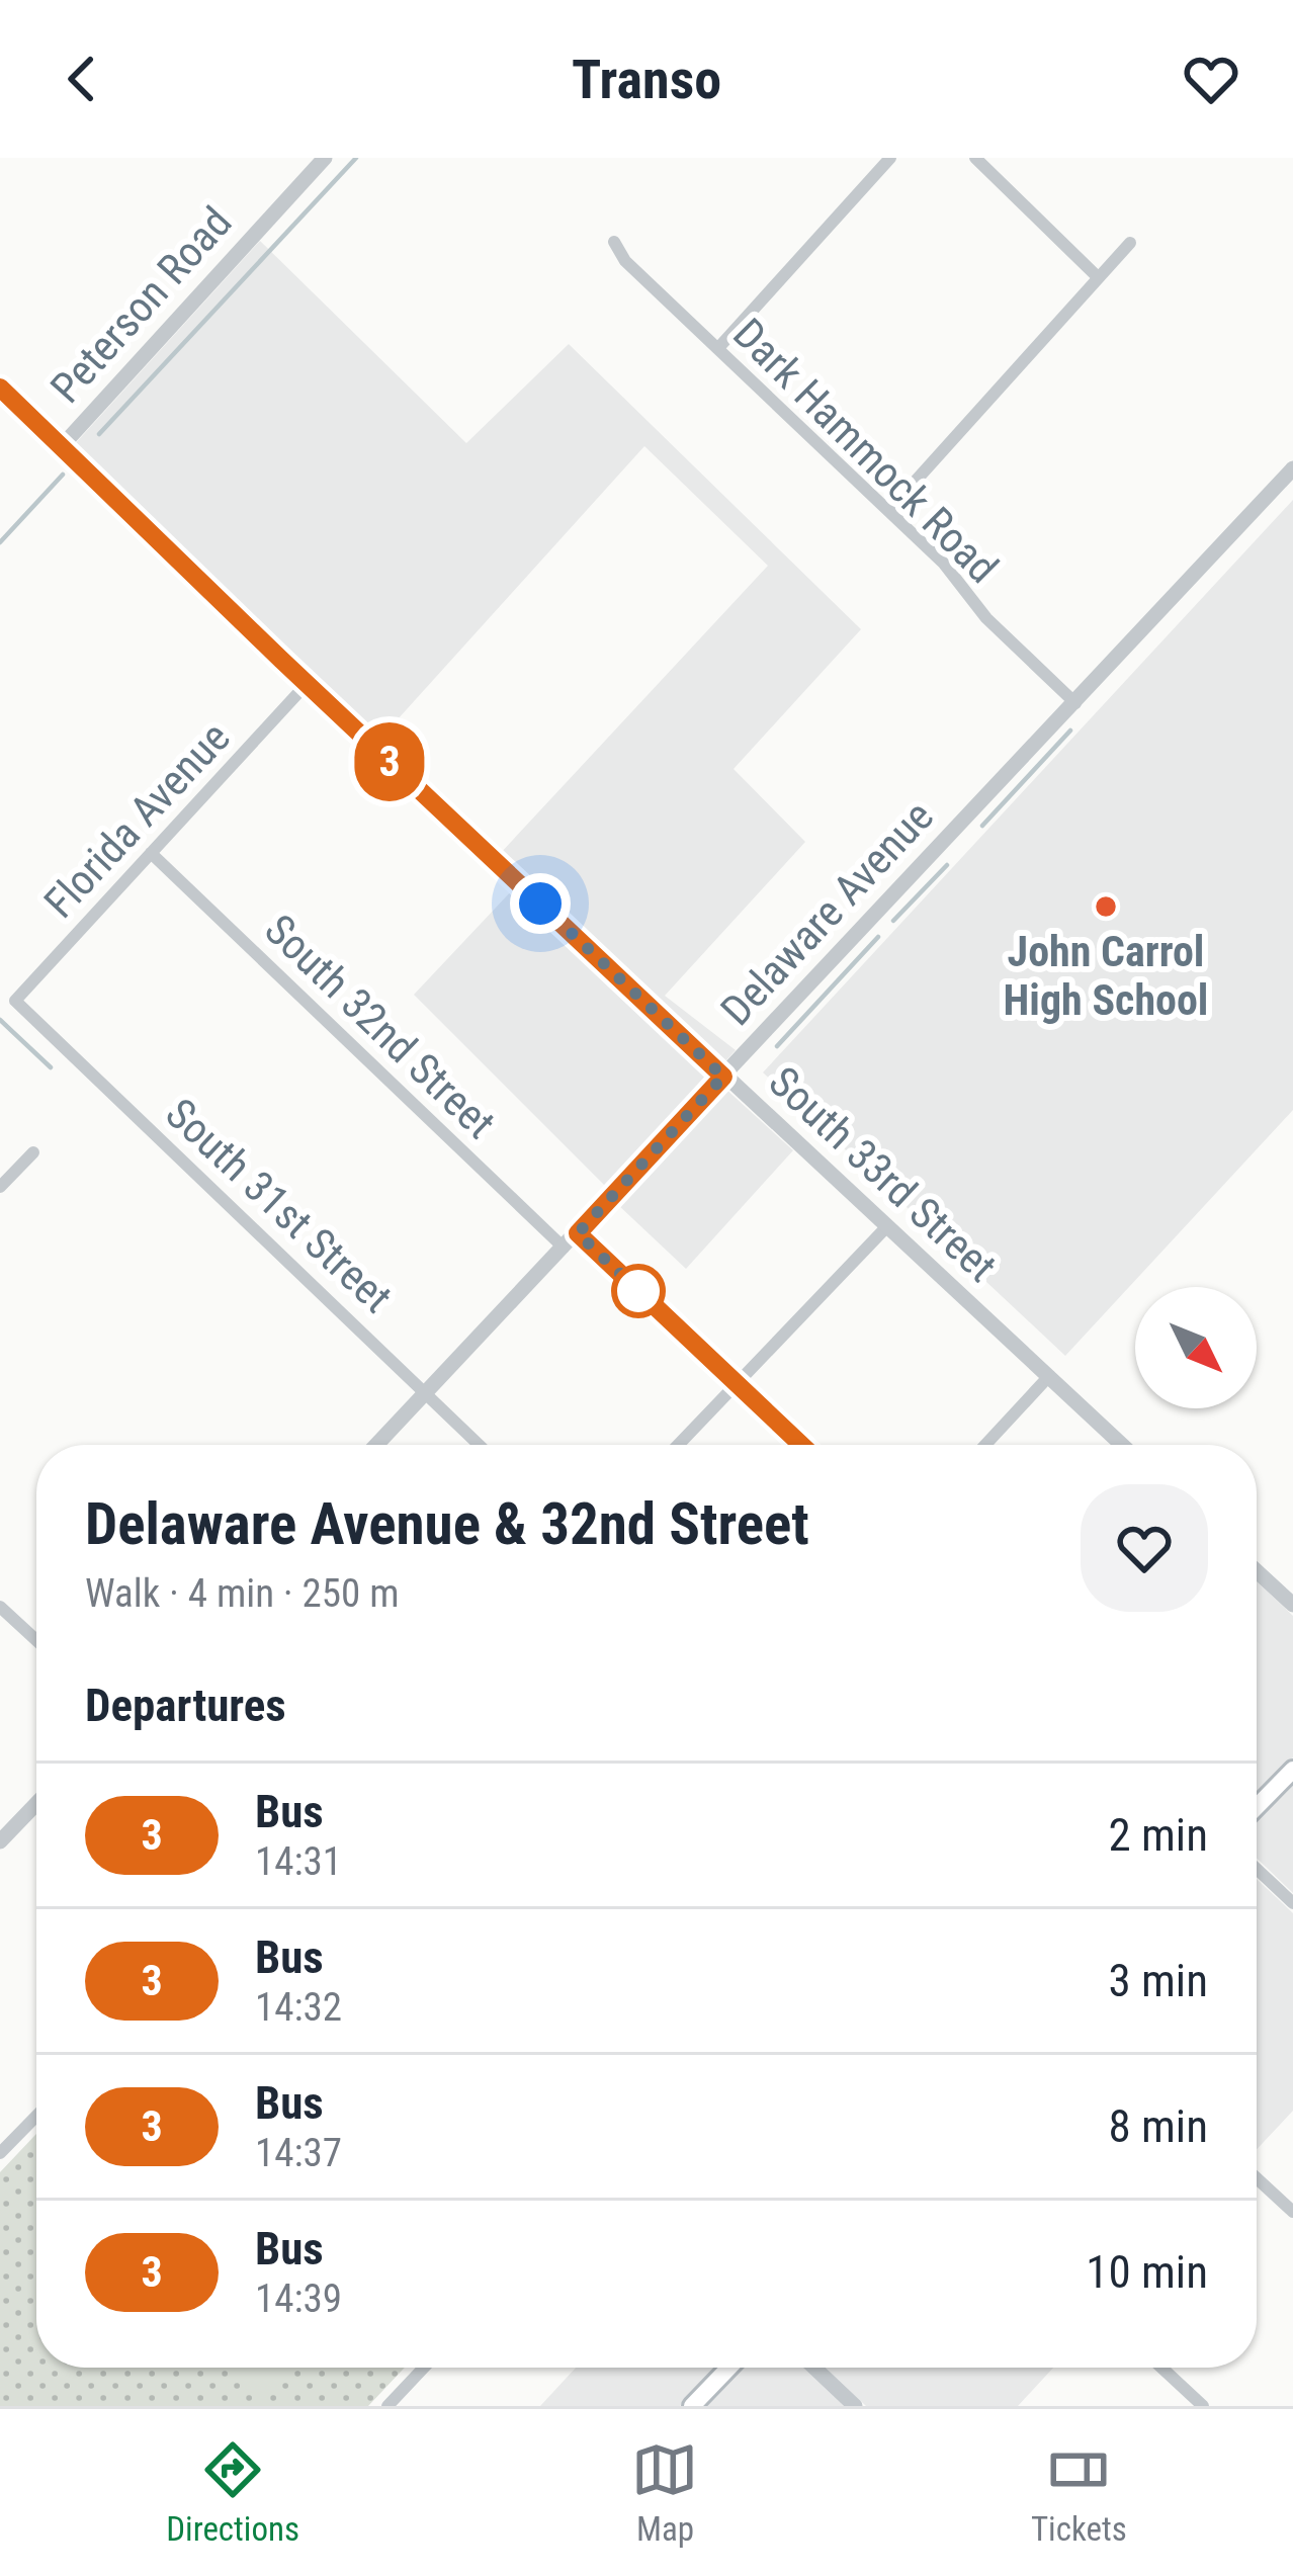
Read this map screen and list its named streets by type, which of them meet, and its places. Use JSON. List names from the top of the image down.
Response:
{
  "streets": {
    "street": [
      "Peterson Road",
      "Dark Hammock Road",
      "Florida Avenue",
      "Delaware Avenue",
      "South 32nd Street",
      "South 33rd Street",
      "South 31st Street"
    ]
  },
  "crossings": [
    ["Peterson Road", "South 33rd Street"],
    ["Dark Hammock Road", "Delaware Avenue"],
    ["Florida Avenue", "South 32nd Street"],
    ["Florida Avenue", "South 33rd Street"],
    ["Florida Avenue", "South 31st Street"],
    ["Delaware Avenue", "South 32nd Street"],
    ["Delaware Avenue", "South 33rd Street"],
    ["Delaware Avenue", "South 31st Street"]
  ],
  "places": ["John Carrol High School"],
  "lines": ["bus line 3"],
  "north": "bottom right",
  "page": {
    "header": "Transo",
    "on_map": "3",
    "heading": [
      ["Delaware Avenue & 32nd Street", "Walk · 4 min · 250 m"],
      "Departures"
    ],
    "list": [
      {
        "mark": "3",
        "name": "Bus",
        "note": "14:31",
        "value": "2 min"
      },
      {
        "mark": "3",
        "name": "Bus",
        "note": "14:32",
        "value": "3 min"
      },
      {
        "mark": "3",
        "name": "Bus",
        "note": "14:37",
        "value": "8 min"
      },
      {
        "mark": "3",
        "name": "Bus",
        "note": "14:39",
        "value": "10 min"
      }
    ],
    "tabs": ["Directions", "Map", "Tickets"]
  }
}
